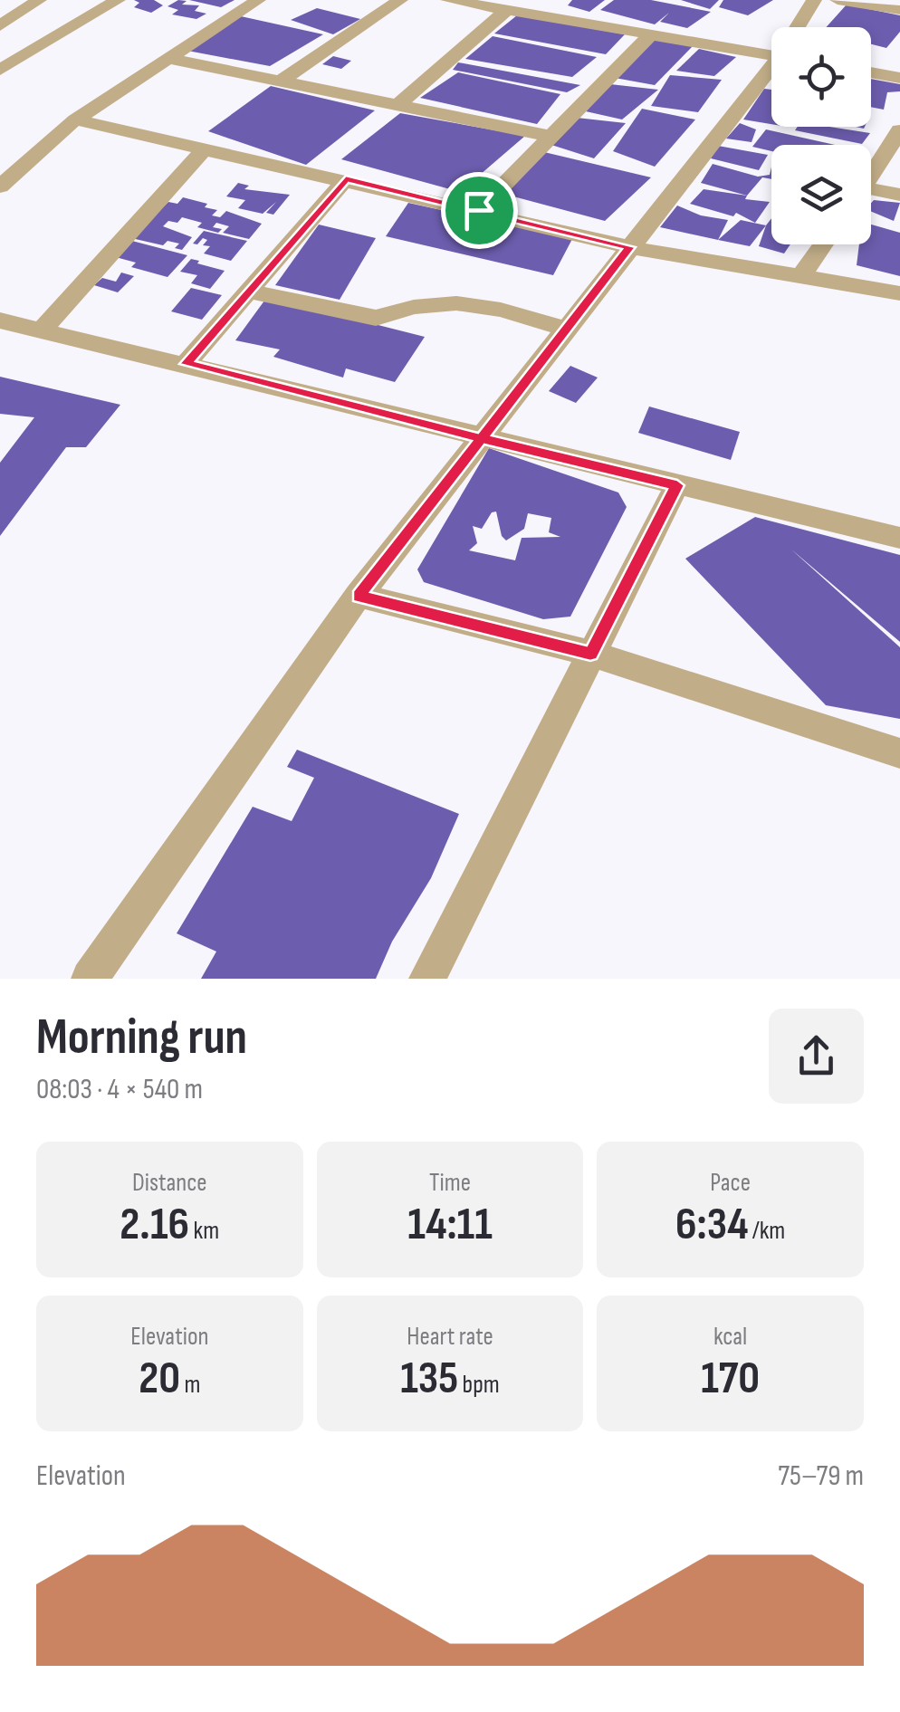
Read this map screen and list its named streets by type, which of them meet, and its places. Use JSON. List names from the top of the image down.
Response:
{
  "page": {
    "heading": ["Morning run", "08:03 · 4 × 540 m"],
    "stats": [
      ["Distance", "2.16 km"],
      ["Time", "14:11"],
      ["Pace", "6:34 /km"],
      ["Elevation", "20 m"],
      ["Heart rate", "135 bpm"],
      ["kcal", "170"]
    ],
    "chart": ["Elevation", "75–79 m"]
  }
}
